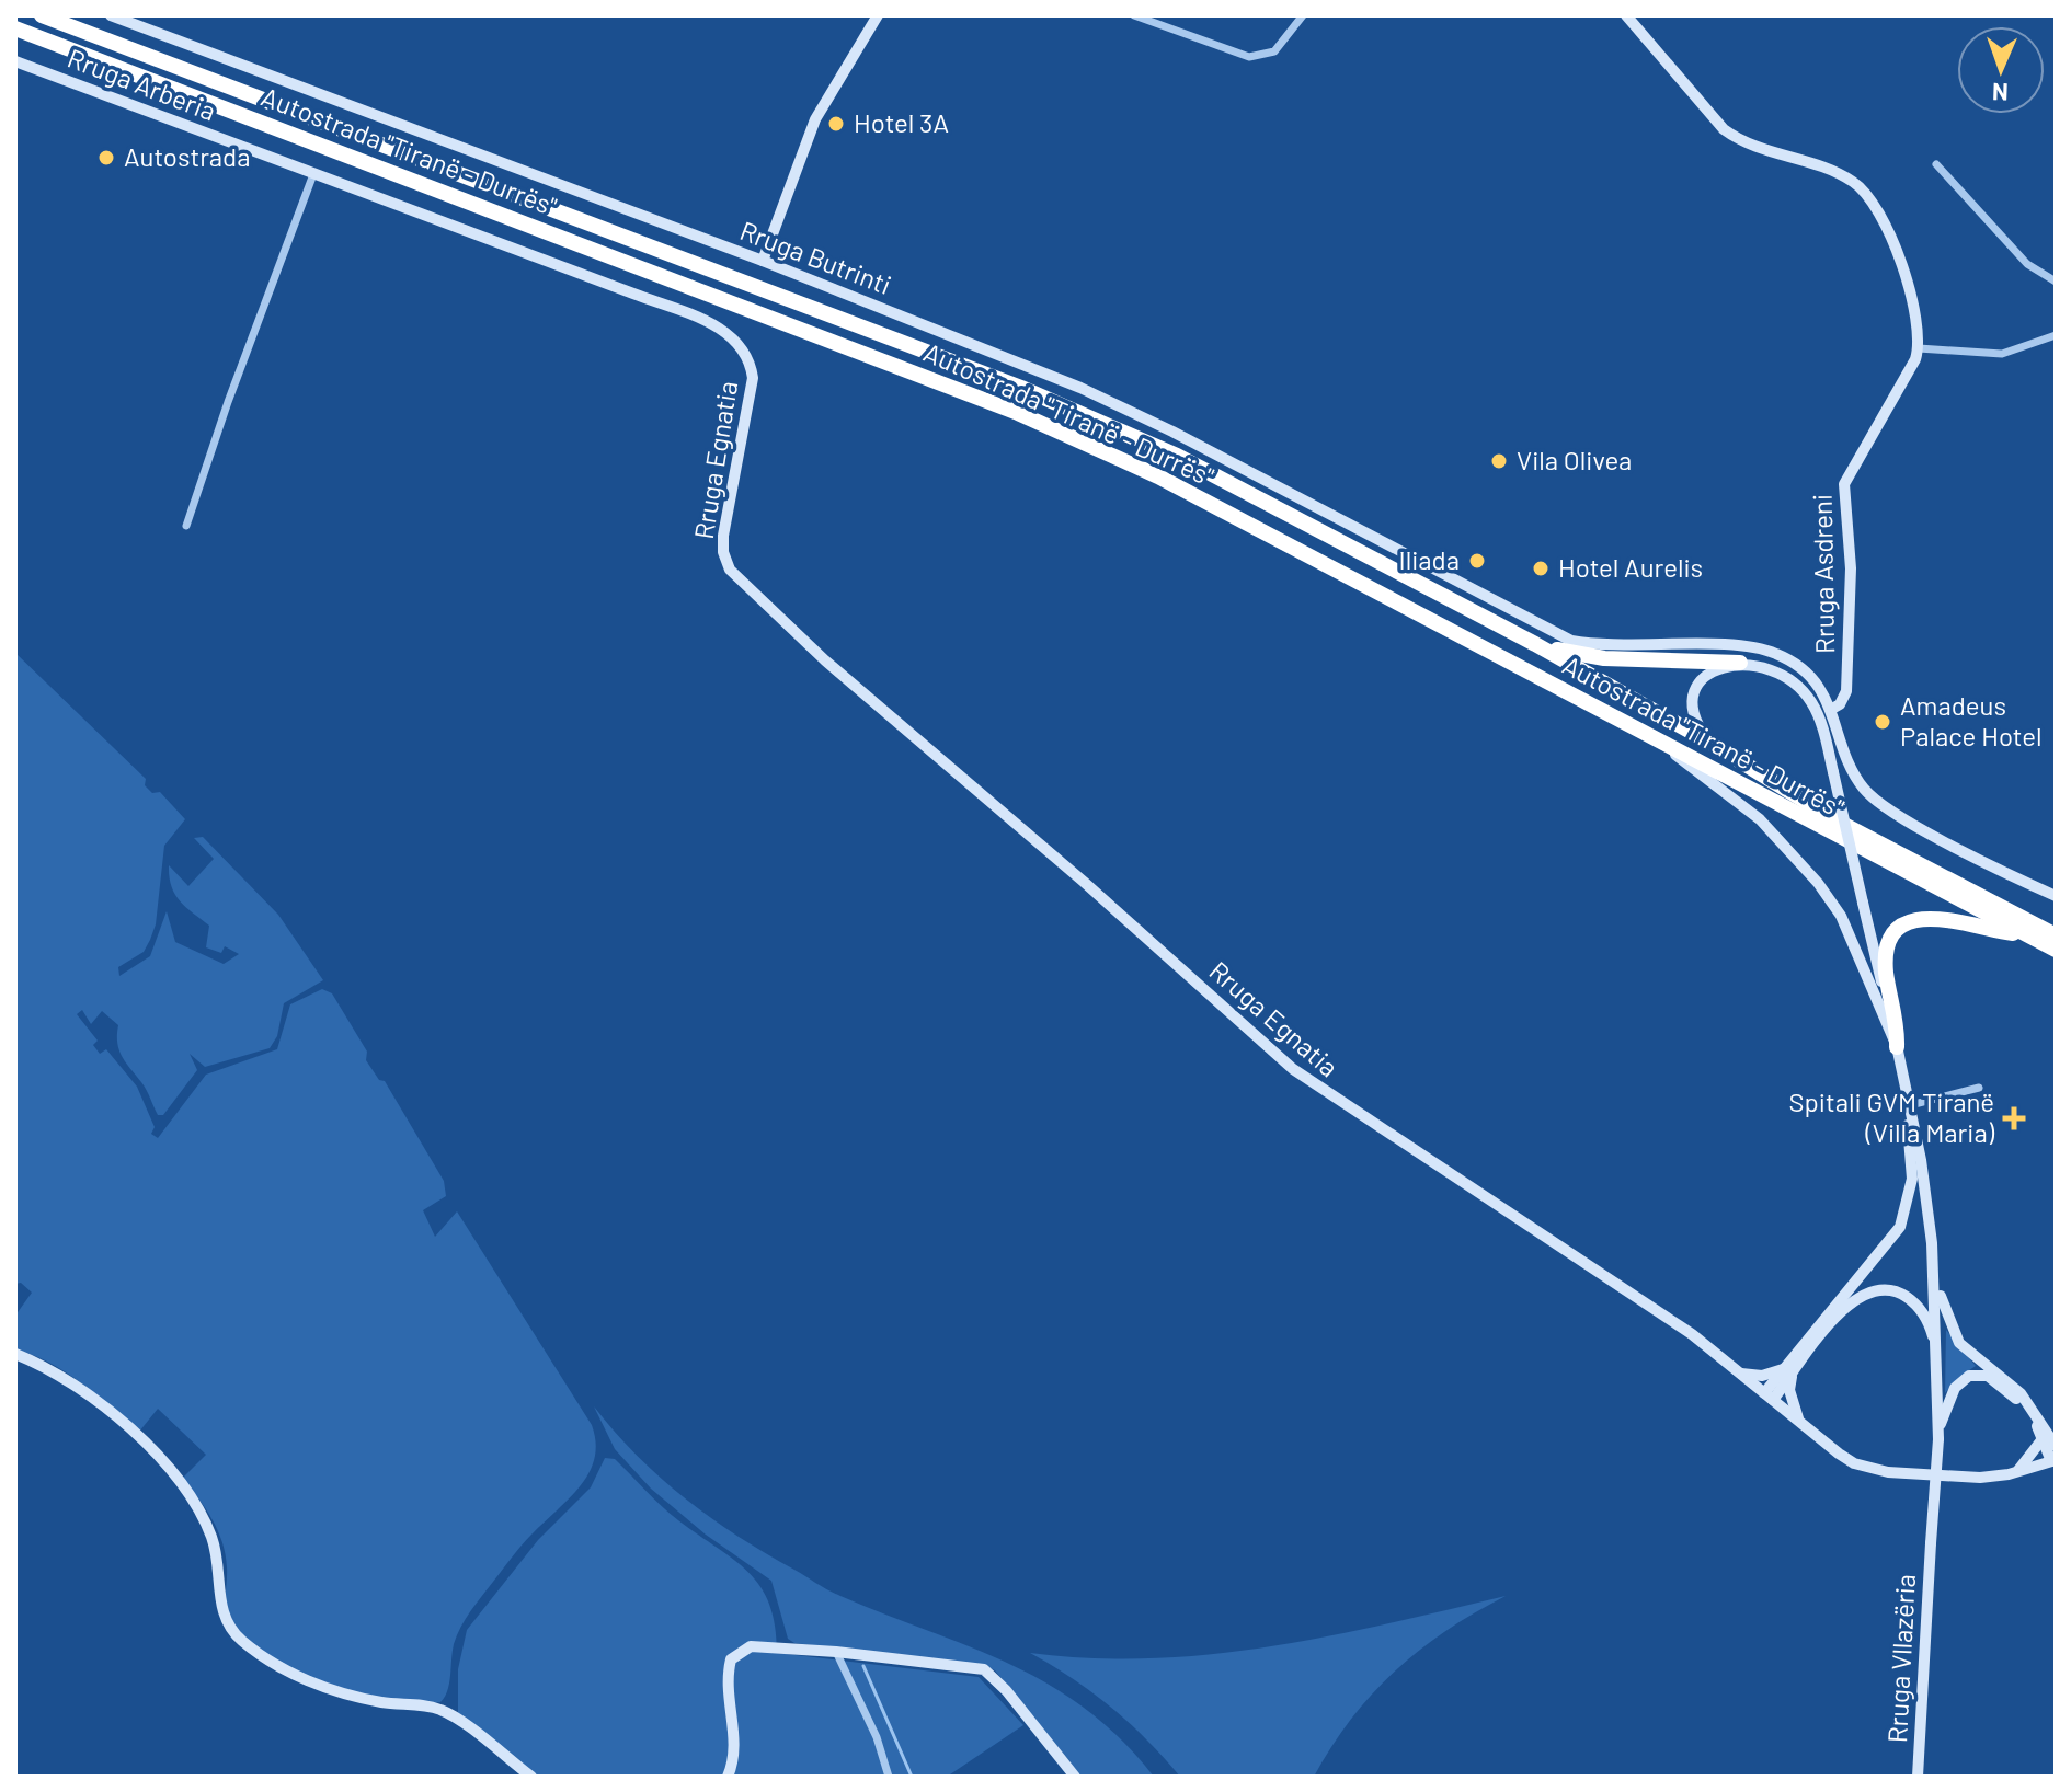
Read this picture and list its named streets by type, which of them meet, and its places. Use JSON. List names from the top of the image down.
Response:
{
  "streets": {
    "highway": ["Autostrada \"Tiranë - Durrës\""],
    "main road": [
      "Rruga Arberia",
      "Rruga Butrinti",
      "Rruga Egnatia",
      "Rruga Asdreni",
      "Rruga Vllazëria"
    ]
  },
  "crossings": [
    ["Rruga Arberia", "Rruga Egnatia"]
  ],
  "places": {
    "other": [
      "Hotel 3A",
      "Autostrada",
      "Vila Olivea",
      "Iliada",
      "Hotel Aurelis",
      "Amadeus Palace Hotel"
    ],
    "health": ["Spitali GVM Tiranë (Villa Maria)"]
  },
  "north": "bottom"
}
